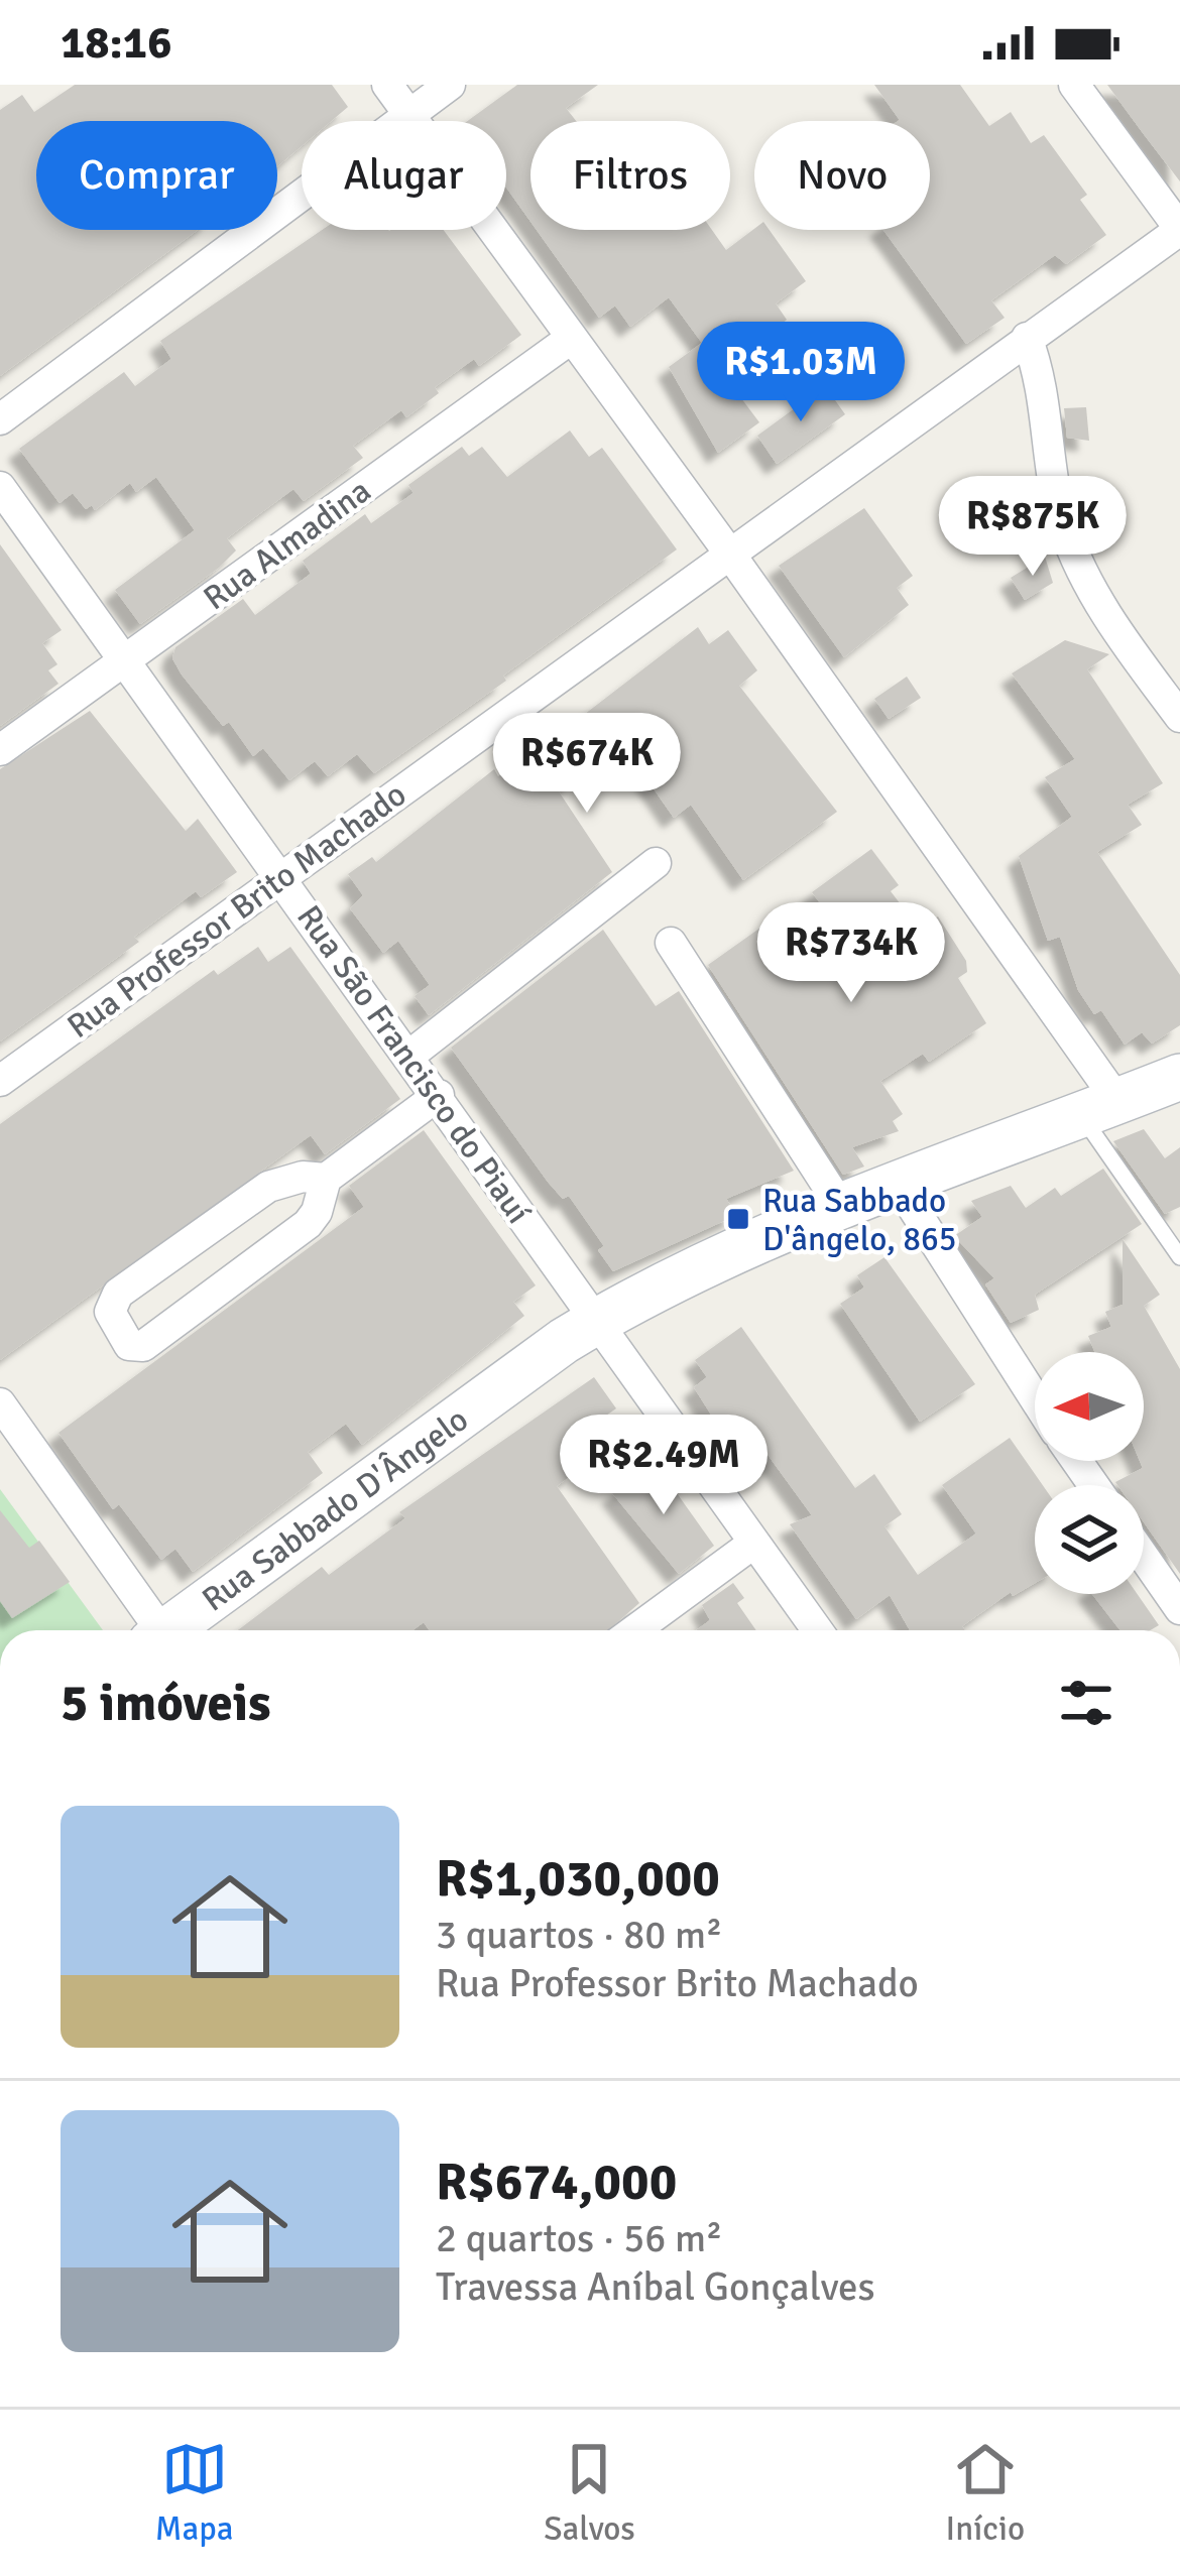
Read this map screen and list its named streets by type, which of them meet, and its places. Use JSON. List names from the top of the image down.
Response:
{
  "streets": {
    "street": [
      "Rua Almadina",
      "Rua Professor Brito Machado",
      "Rua São Francisco do Piauí",
      "Rua Sabbado D'Ângelo"
    ]
  },
  "crossings": [
    ["Rua Almadina", "Rua São Francisco do Piauí"],
    ["Rua Professor Brito Machado", "Rua São Francisco do Piauí"],
    ["Rua São Francisco do Piauí", "Rua Sabbado D'Ângelo"]
  ],
  "places": {
    "transit": ["Rua Sabbado D'ângelo, 865"]
  },
  "north": "left",
  "page": {
    "status": "18:16",
    "chip": [
      "Comprar",
      "Alugar",
      "Filtros",
      "Novo"
    ],
    "price": [
      "R$1.03M",
      "R$875K",
      "R$674K",
      "R$734K",
      "R$2.49M"
    ],
    "heading": "5 imóveis",
    "list": [
      {
        "name": "R$1,030,000",
        "note": "3 quartos · 80 m² · Rua Professor Brito Machado"
      },
      {
        "name": "R$674,000",
        "note": "2 quartos · 56 m² · Travessa Aníbal Gonçalves"
      }
    ],
    "tabs": ["Mapa", "Salvos", "Início"]
  }
}
